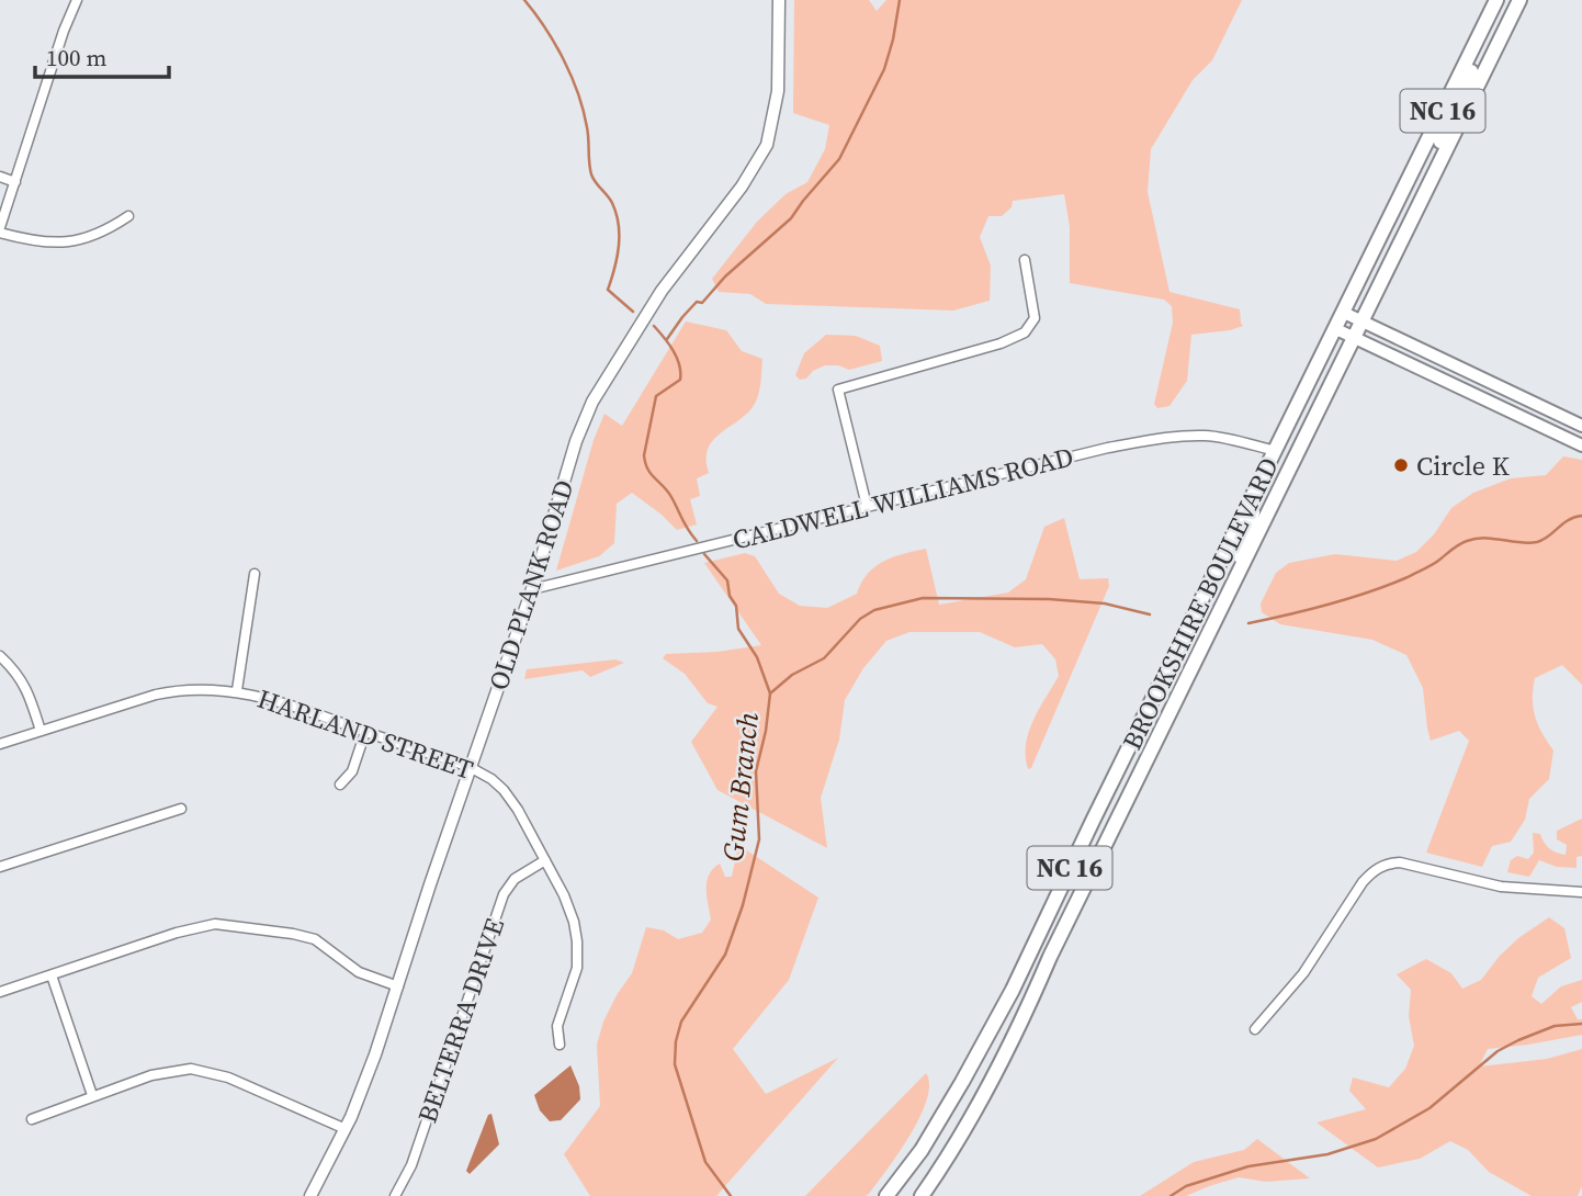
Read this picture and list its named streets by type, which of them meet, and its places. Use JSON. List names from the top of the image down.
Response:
{
  "streets": {
    "highway": ["NC 16", "BROOKSHIRE BOULEVARD"],
    "street": [
      "CALDWELL WILLIAMS ROAD",
      "OLD PLANK ROAD",
      "HARLAND STREET",
      "BELTERRA DRIVE"
    ]
  },
  "crossings": [
    ["CALDWELL WILLIAMS ROAD", "OLD PLANK ROAD"],
    ["CALDWELL WILLIAMS ROAD", "BROOKSHIRE BOULEVARD"],
    ["OLD PLANK ROAD", "HARLAND STREET"],
    ["HARLAND STREET", "BELTERRA DRIVE"]
  ],
  "water": ["Gum Branch"],
  "places": ["Circle K"],
  "scale_bar": "100 m"
}
